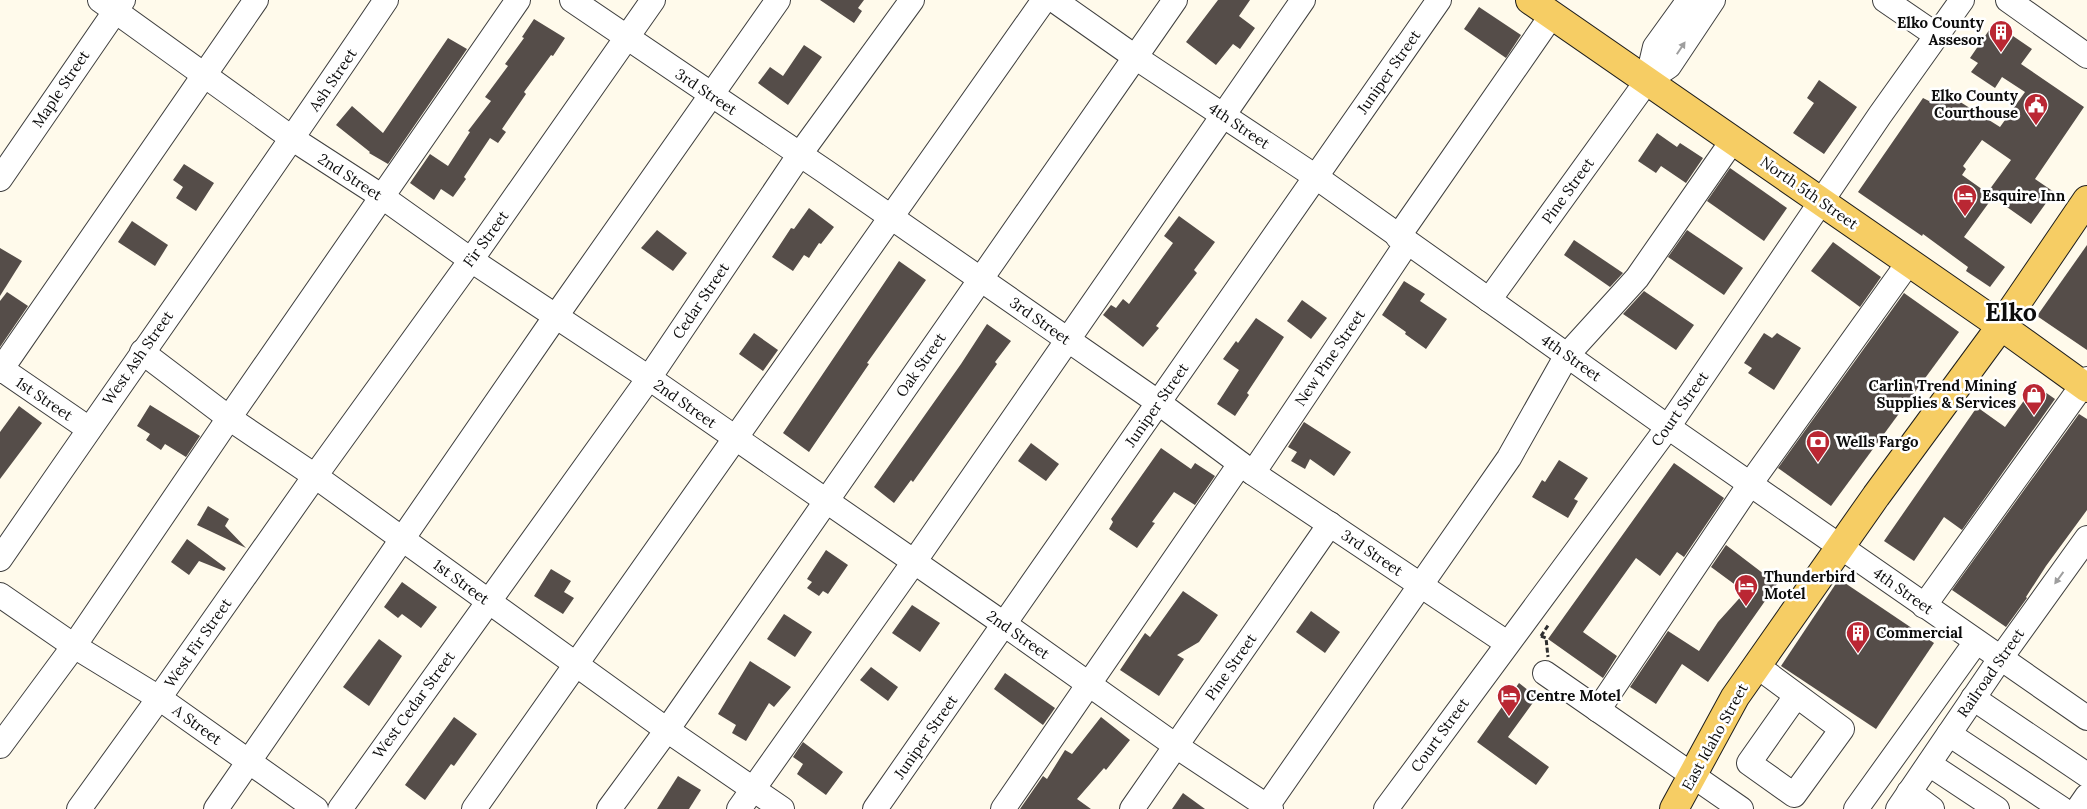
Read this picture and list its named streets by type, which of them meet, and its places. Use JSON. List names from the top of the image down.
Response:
{
  "streets": {
    "main road": ["North 5th Street", "East Idaho Street"],
    "street": [
      "Juniper Street",
      "Ash Street",
      "Maple Street",
      "3rd Street",
      "4th Street",
      "2nd Street",
      "Pine Street",
      "Fir Street",
      "Cedar Street",
      "West Ash Street",
      "New Pine Street",
      "Oak Street",
      "1st Street",
      "Court Street",
      "West Fir Street",
      "Railroad Street",
      "West Cedar Street",
      "A Street"
    ]
  },
  "crossings": [
    ["Juniper Street", "3rd Street"],
    ["Juniper Street", "4th Street"],
    ["Juniper Street", "2nd Street"],
    ["Ash Street", "2nd Street"],
    ["Ash Street", "West Ash Street"],
    ["Maple Street", "2nd Street"],
    ["3rd Street", "Pine Street"],
    ["3rd Street", "Fir Street"],
    ["3rd Street", "Cedar Street"],
    ["3rd Street", "New Pine Street"],
    ["3rd Street", "Oak Street"],
    ["3rd Street", "Court Street"],
    ["4th Street", "Pine Street"],
    ["4th Street", "New Pine Street"],
    ["4th Street", "Oak Street"],
    ["4th Street", "Court Street"],
    ["4th Street", "Railroad Street"],
    ["4th Street", "East Idaho Street"],
    ["2nd Street", "Pine Street"],
    ["2nd Street", "Fir Street"],
    ["2nd Street", "Cedar Street"],
    ["2nd Street", "New Pine Street"],
    ["2nd Street", "Oak Street"],
    ["Pine Street", "North 5th Street"],
    ["North 5th Street", "New Pine Street"],
    ["North 5th Street", "Court Street"],
    ["North 5th Street", "East Idaho Street"],
    ["Fir Street", "1st Street"],
    ["Fir Street", "West Fir Street"],
    ["Cedar Street", "1st Street"],
    ["Cedar Street", "West Cedar Street"],
    ["West Ash Street", "1st Street"],
    ["Oak Street", "1st Street"],
    ["1st Street", "West Fir Street"],
    ["1st Street", "West Cedar Street"],
    ["West Fir Street", "A Street"]
  ],
  "districts": ["Elko"],
  "places": {
    "building": ["Elko County Assesor", "Commercial"],
    "public building": ["Elko County Courthouse"],
    "hotel": ["Esquire Inn", "Thunderbird Motel", "Centre Motel"],
    "shop": ["Carlin Trend Mining Supplies & Services"],
    "bank": ["Wells Fargo"]
  }
}
